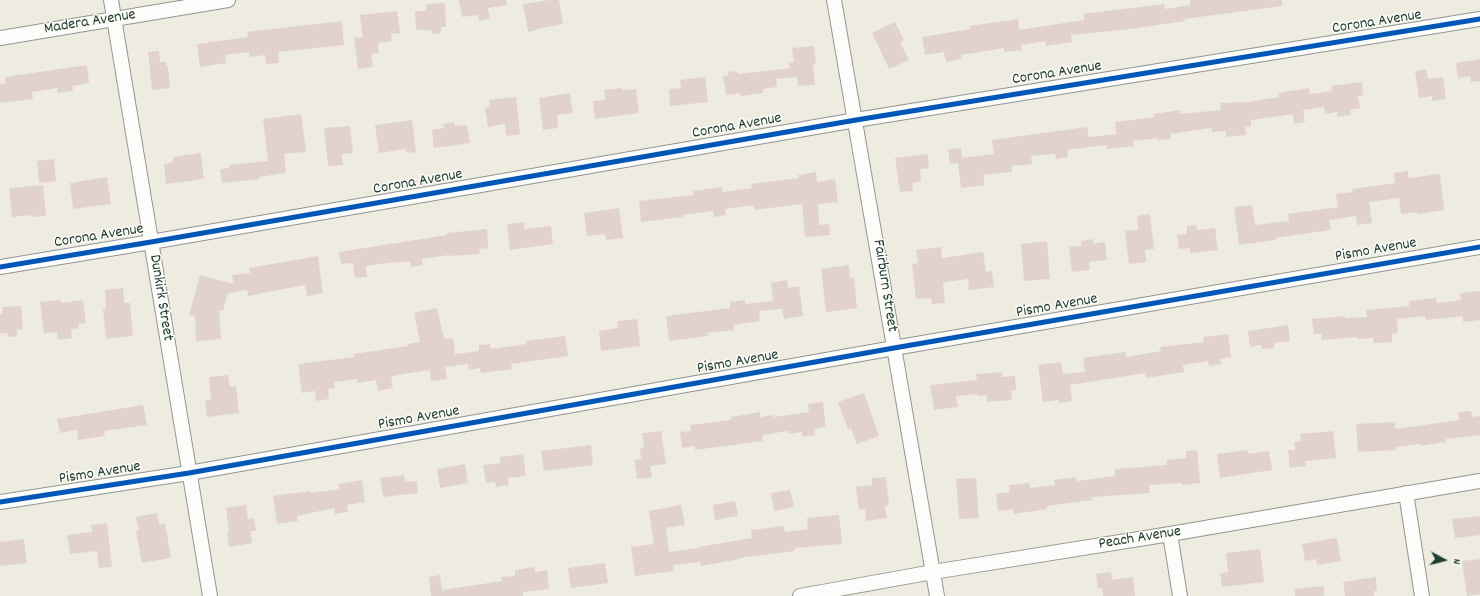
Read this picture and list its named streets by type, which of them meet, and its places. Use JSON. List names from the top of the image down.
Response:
{
  "streets": {
    "street": [
      "Madera Avenue",
      "Corona Avenue",
      "Pismo Avenue",
      "Fairburn Street",
      "Dunkirk Street",
      "Peach Avenue"
    ]
  },
  "crossings": [
    ["Madera Avenue", "Dunkirk Street"],
    ["Corona Avenue", "Fairburn Street"],
    ["Corona Avenue", "Dunkirk Street"],
    ["Pismo Avenue", "Fairburn Street"],
    ["Pismo Avenue", "Dunkirk Street"],
    ["Fairburn Street", "Peach Avenue"]
  ],
  "north": "right"
}
